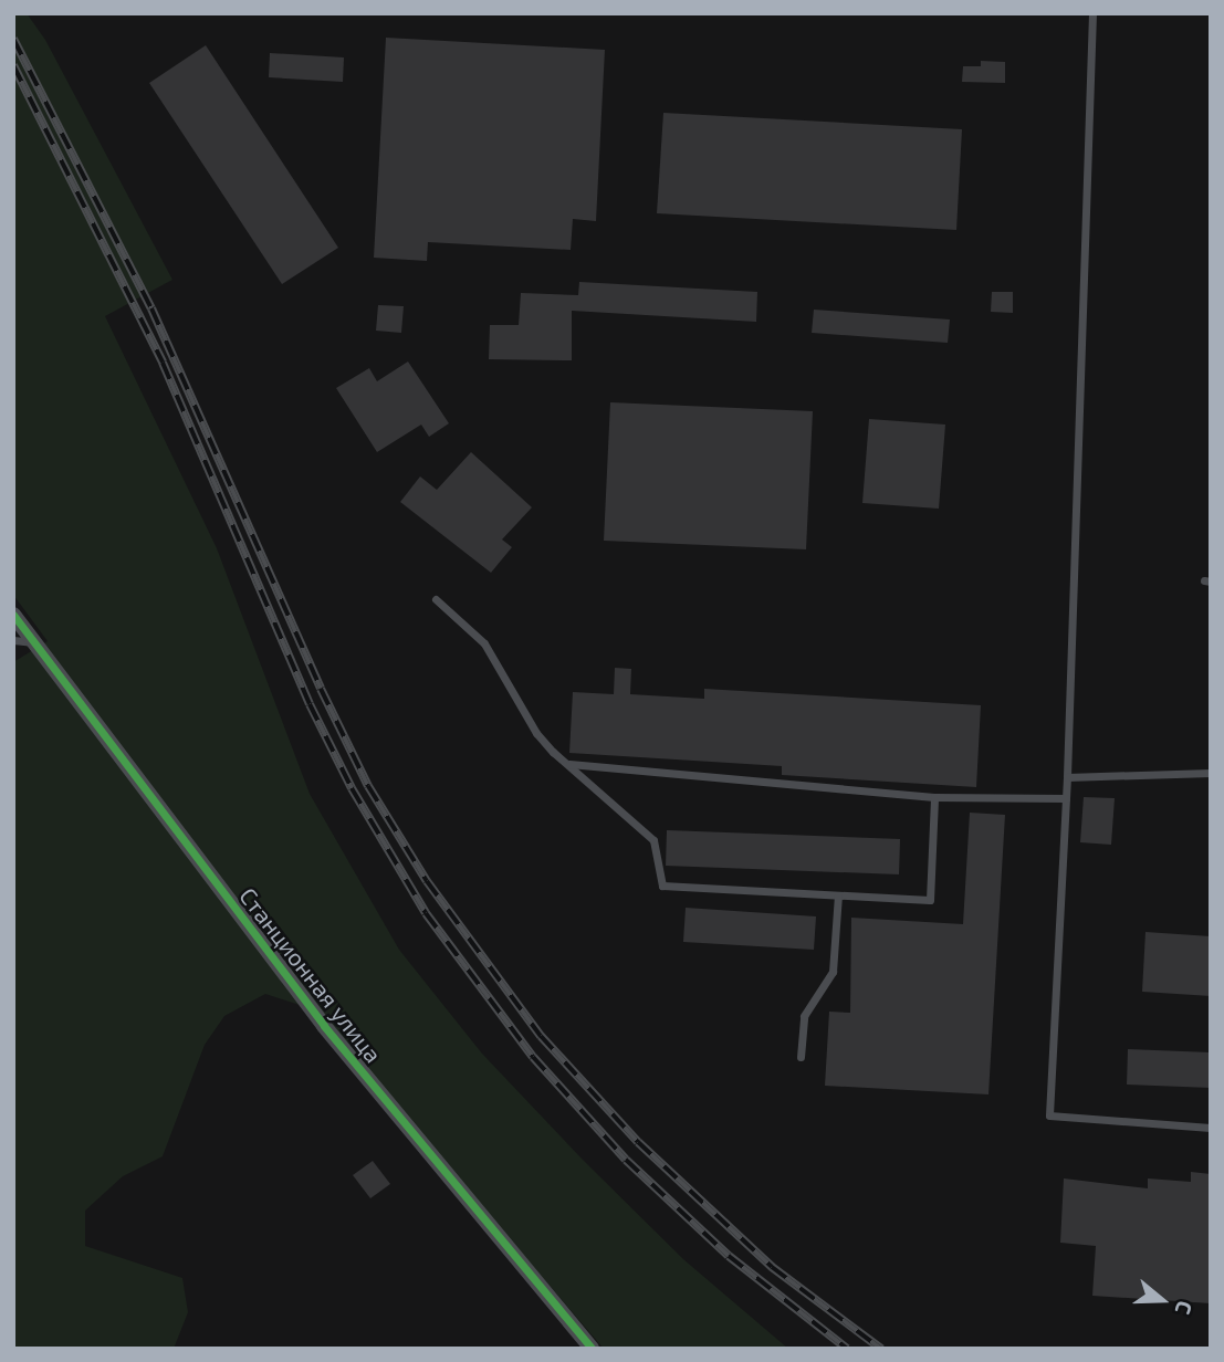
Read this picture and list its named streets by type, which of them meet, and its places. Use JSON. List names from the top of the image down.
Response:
{
  "streets": {
    "street": ["Станционная улица"]
  },
  "north": "right"
}
